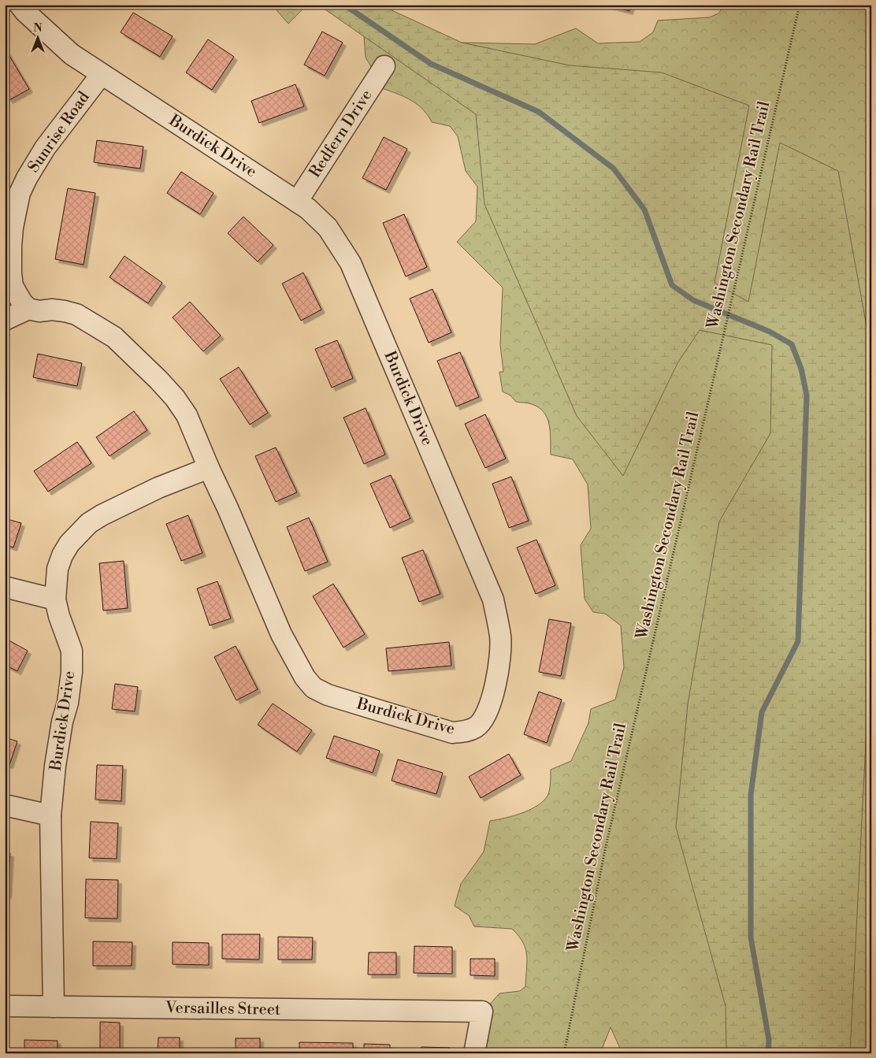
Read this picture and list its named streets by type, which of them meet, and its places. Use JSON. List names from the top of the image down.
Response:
{
  "streets": {
    "street": [
      "Sunrise Road",
      "Redfern Drive",
      "Burdick Drive",
      "Versailles Street"
    ],
    "path": ["Washington Secondary Rail Trail"]
  },
  "crossings": [
    ["Sunrise Road", "Burdick Drive"],
    ["Redfern Drive", "Burdick Drive"],
    ["Burdick Drive", "Versailles Street"]
  ],
  "north": "top"
}
